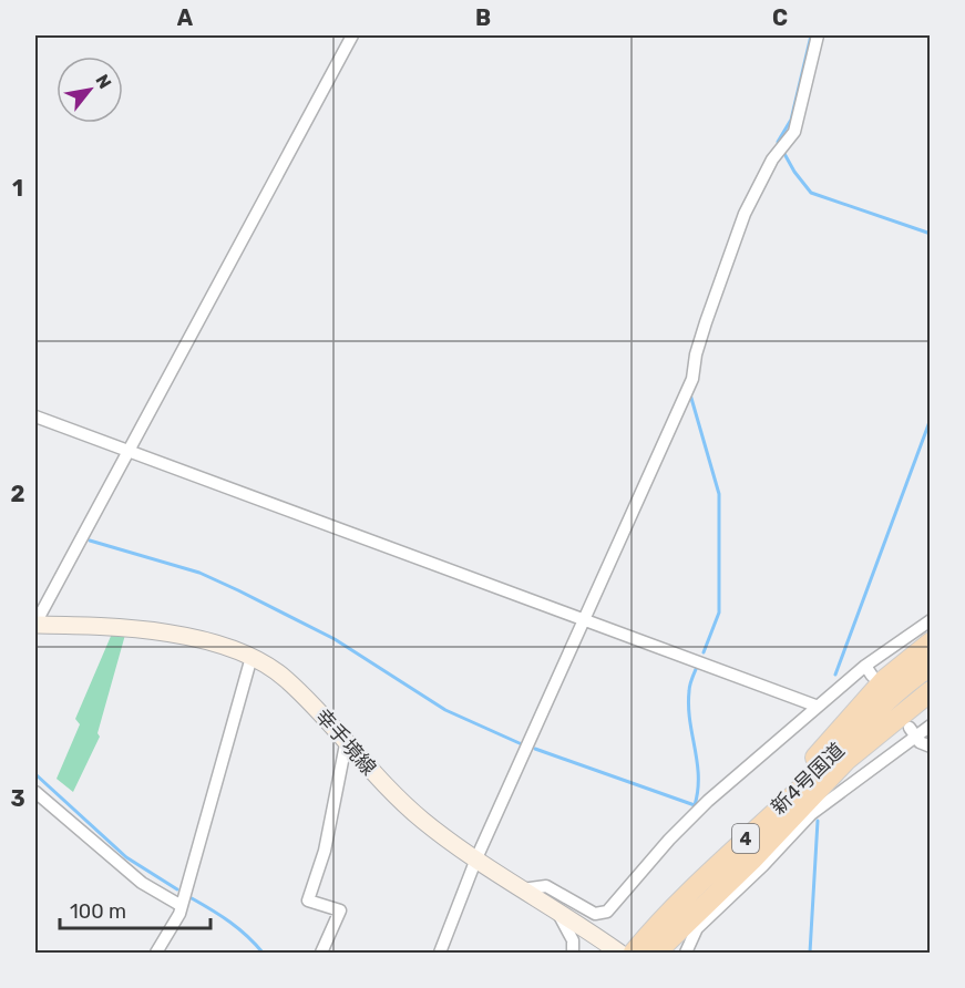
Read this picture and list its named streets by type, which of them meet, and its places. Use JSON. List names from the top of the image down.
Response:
{
  "streets": {
    "highway": ["新4号国道", "4"],
    "main road": ["幸手境線"]
  },
  "scale_bar": "100 m",
  "north": "top right",
  "grid": {
    "columns": ["A", "B", "C"],
    "rows": ["1", "2", "3"]
  }
}
